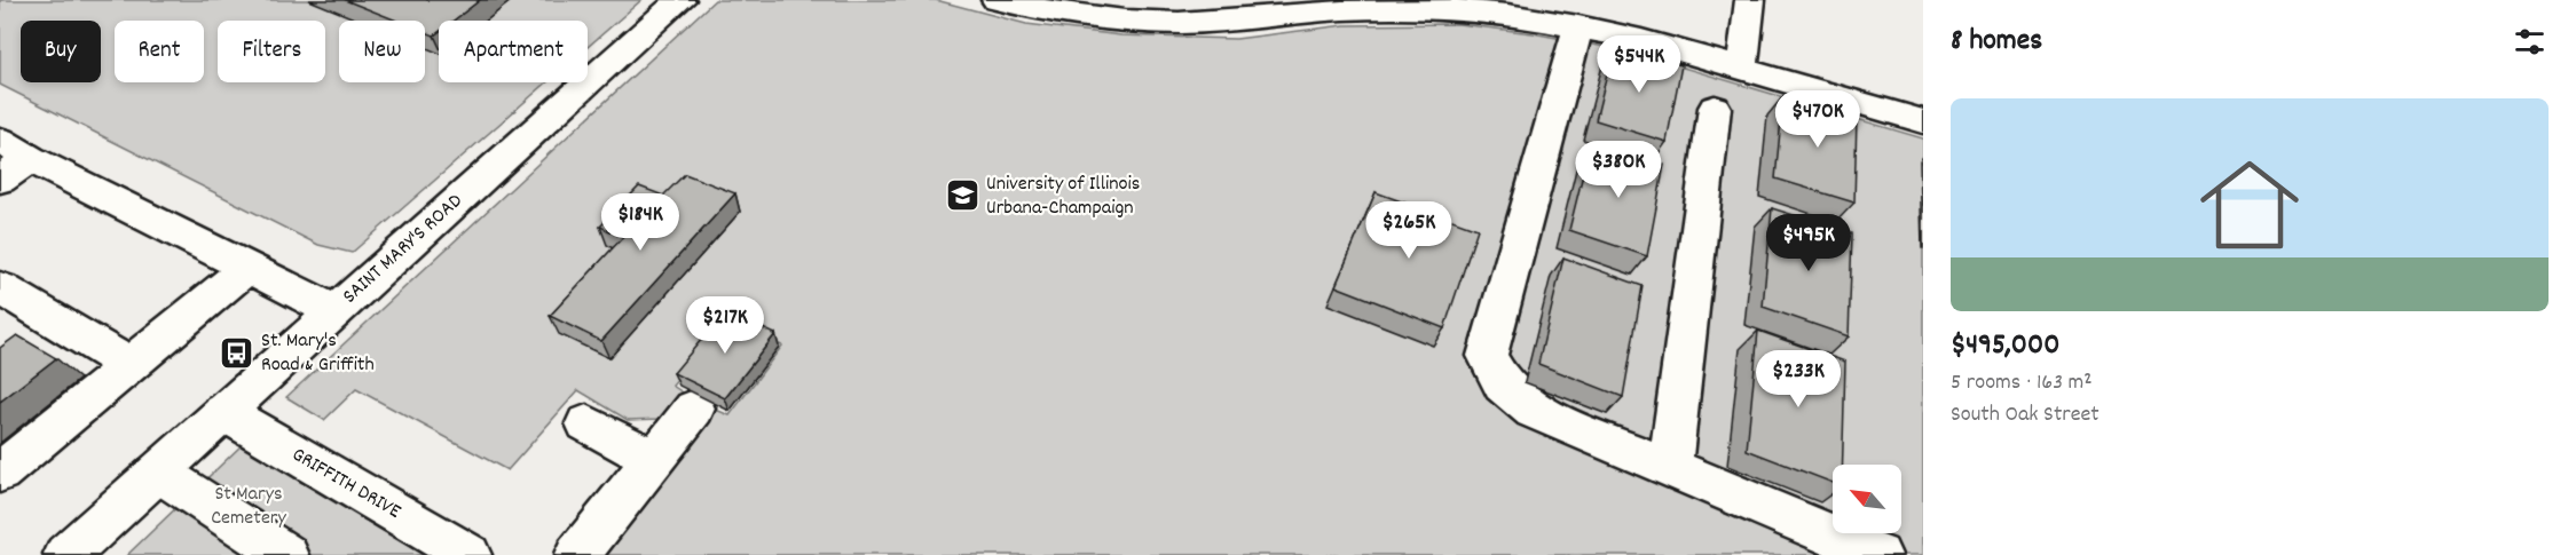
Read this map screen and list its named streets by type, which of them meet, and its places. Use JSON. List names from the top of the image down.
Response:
{
  "streets": {
    "street": ["SAINT MARY'S ROAD", "GRIFFITH DRIVE"]
  },
  "crossings": [
    ["SAINT MARY'S ROAD", "GRIFFITH DRIVE"]
  ],
  "parks": ["St Marys Cemetery"],
  "places": {
    "school or university": ["University of Illinois Urbana-Champaign"],
    "bus stop": ["St. Mary's Road & Griffith"]
  },
  "north": "top left",
  "page": {
    "heading": "8 homes",
    "chip": [
      "Buy",
      "Rent",
      "Filters",
      "New",
      "Apartment"
    ],
    "price": [
      "$544K",
      "$470K",
      "$380K",
      "$184K",
      "$265K",
      "$495K",
      "$217K",
      "$233K"
    ],
    "list": [
      {
        "name": "$495,000",
        "note": "5 rooms · 163 m² · South Oak Street"
      }
    ]
  }
}
